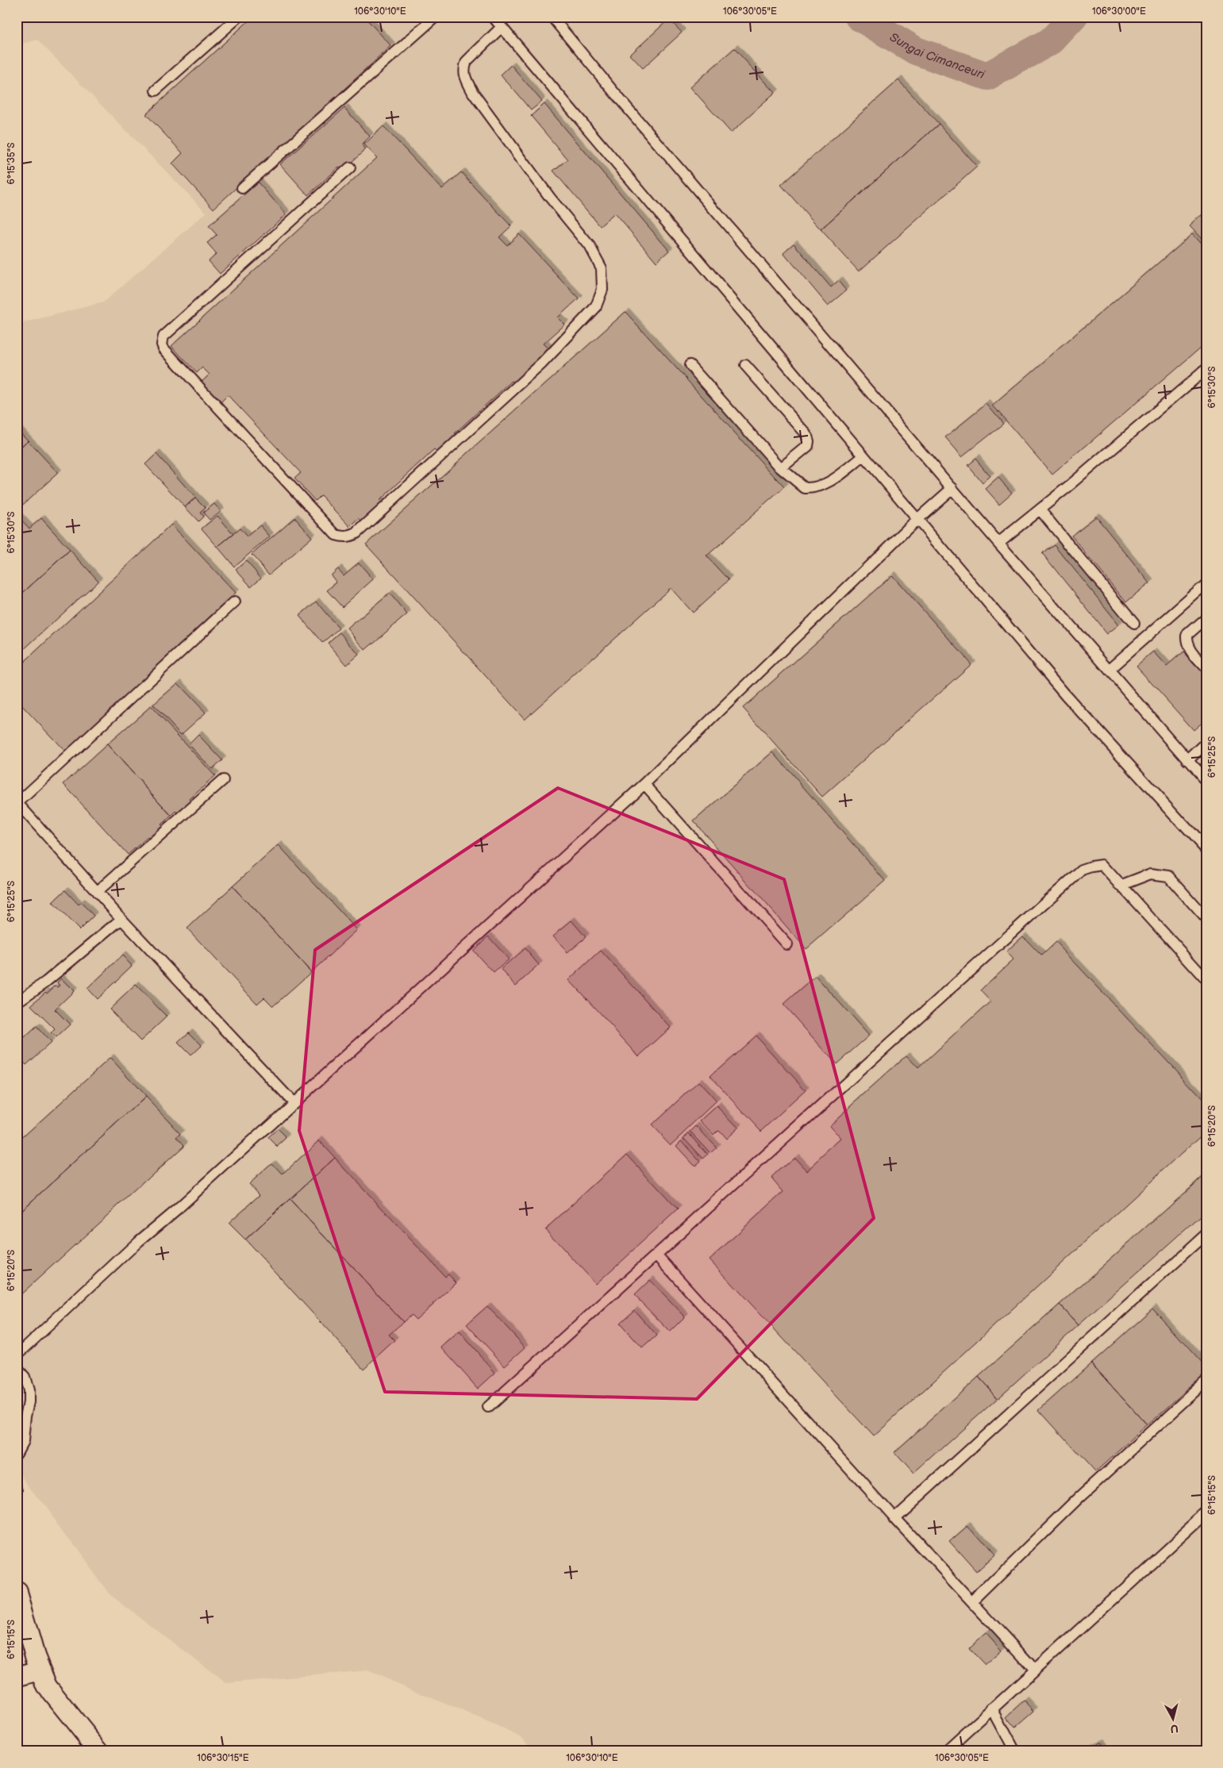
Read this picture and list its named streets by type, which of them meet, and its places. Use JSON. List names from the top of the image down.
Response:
{
  "water": ["Sungai Cimanceuri"],
  "north": "bottom",
  "coordinates": [
    "106°30'10\"E",
    "106°30'05\"E",
    "106°30'00\"E",
    "6°15'35\"S",
    "6°15'30\"S",
    "6°15'25\"S",
    "6°15'20\"S",
    "6°15'15\"S",
    "106°30'15\"E"
  ]
}
